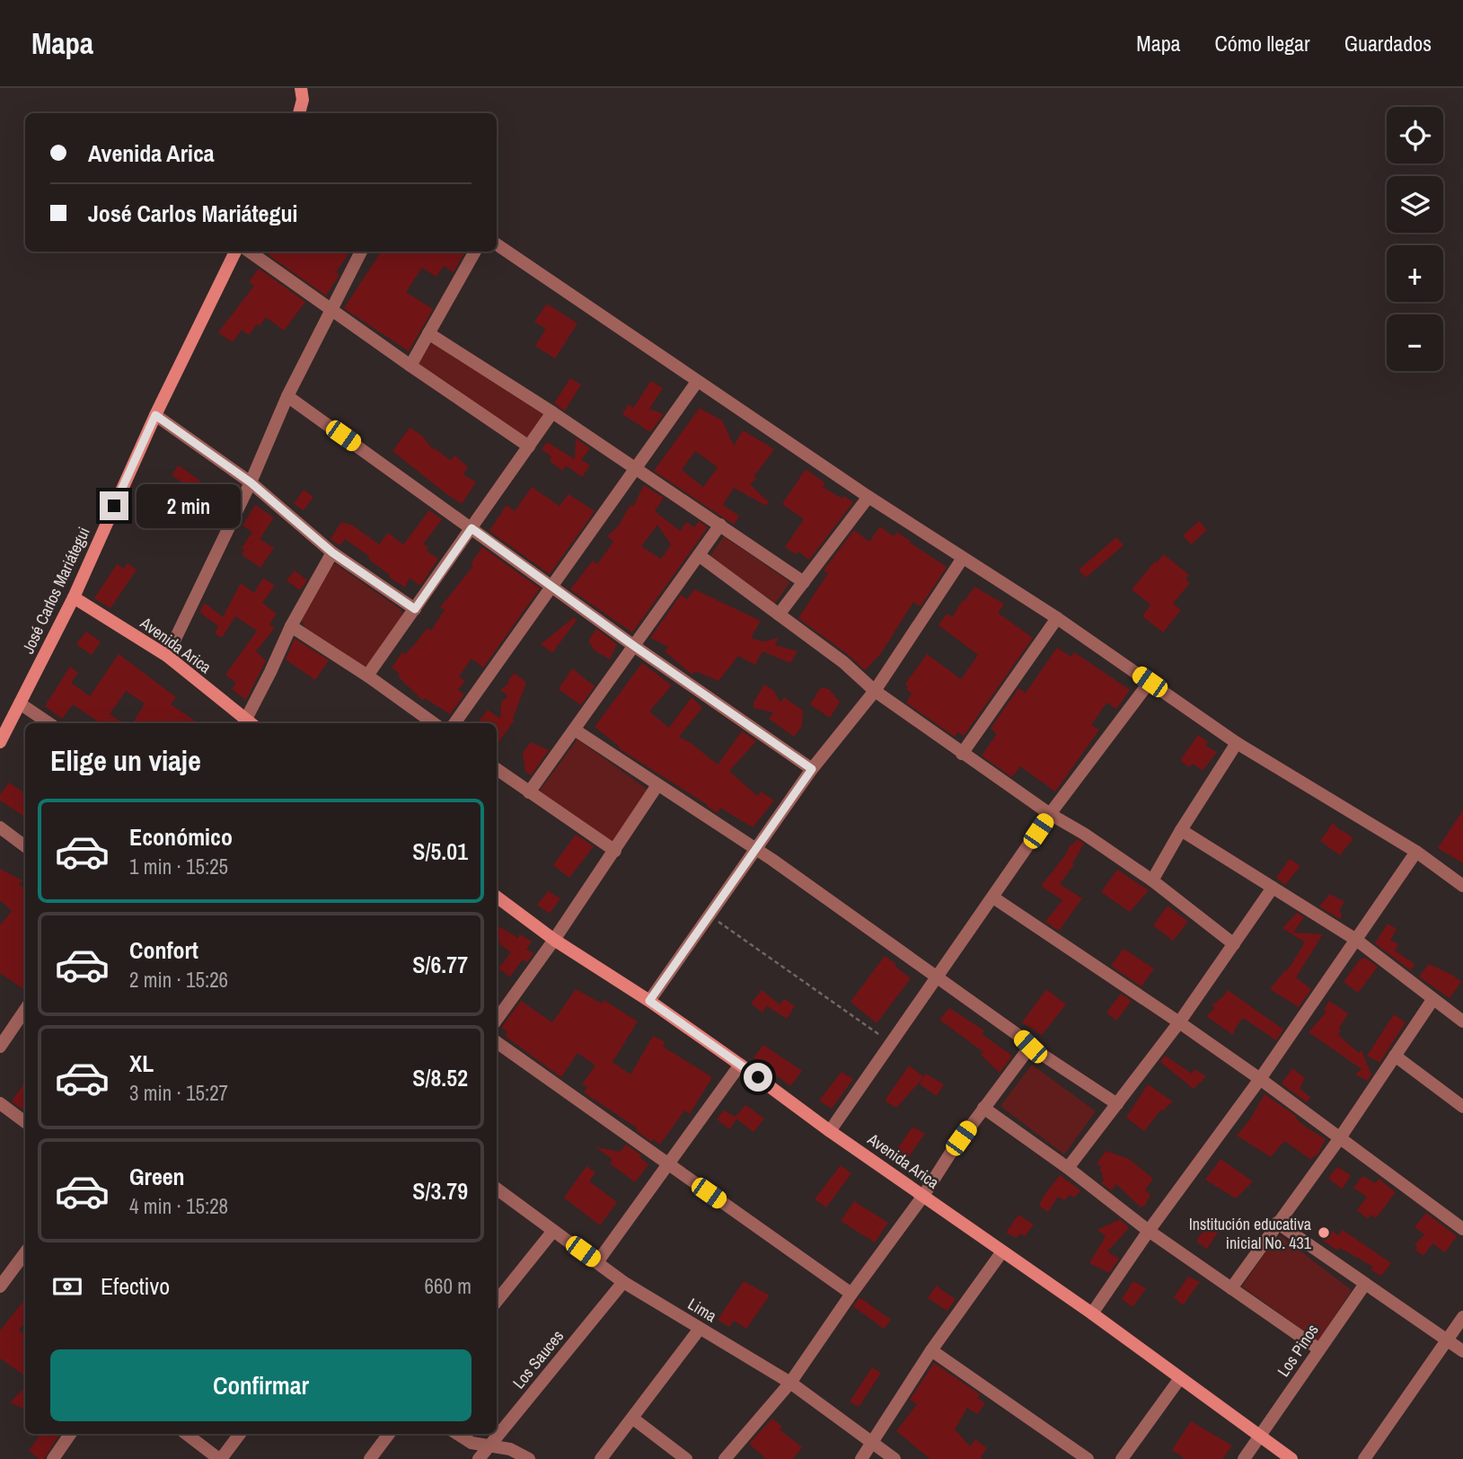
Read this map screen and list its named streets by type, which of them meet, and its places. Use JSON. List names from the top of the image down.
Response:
{
  "streets": {
    "street": [
      "José Carlos Mariátegui",
      "Avenida Arica",
      "Lima",
      "Los Pinos",
      "Los Sauces"
    ]
  },
  "crossings": [
    ["José Carlos Mariátegui", "Avenida Arica"],
    ["Avenida Arica", "Los Pinos"],
    ["Lima", "Los Sauces"]
  ],
  "places": ["Institución educativa inicial No. 431"],
  "page": {
    "header": "Mapa",
    "nav": ["Mapa", "Cómo llegar", "Guardados"],
    "map_buttons": ["+", "−"],
    "banner": ["Avenida Arica", "José Carlos Mariátegui"],
    "bubble": "2 min",
    "heading": "Elige un viaje",
    "list": [
      {
        "name": "Económico",
        "note": "1 min · 15:25",
        "value": "S/5.01"
      },
      {
        "name": "Confort",
        "note": "2 min · 15:26",
        "value": "S/6.77"
      },
      {
        "name": "XL",
        "note": "3 min · 15:27",
        "value": "S/8.52"
      },
      {
        "name": "Green",
        "note": "4 min · 15:28",
        "value": "S/3.79"
      }
    ],
    "pay": ["Efectivo", "660 m"],
    "buttons": "Confirmar"
  }
}
